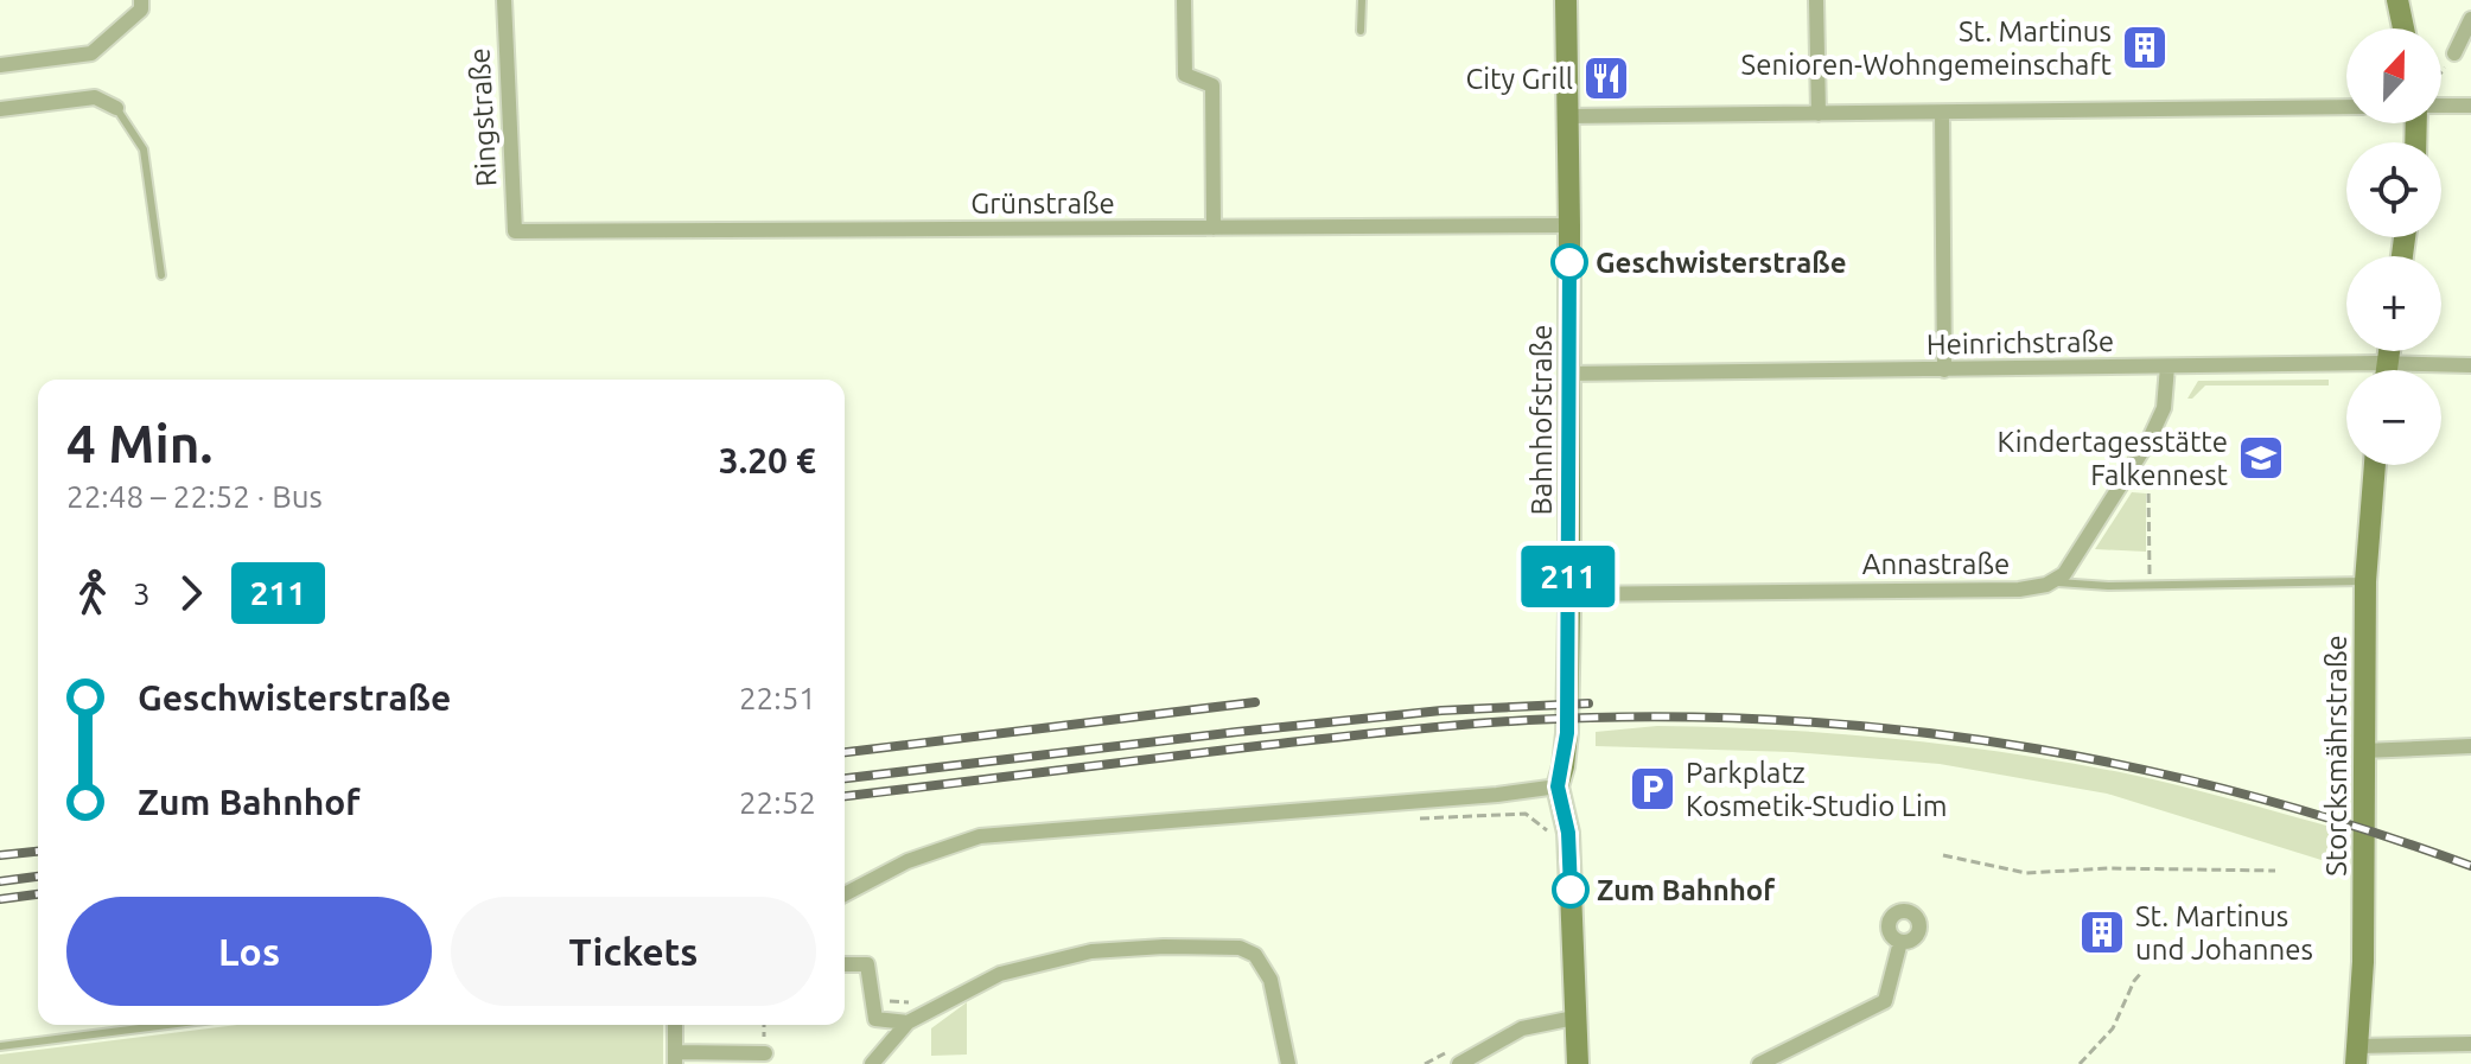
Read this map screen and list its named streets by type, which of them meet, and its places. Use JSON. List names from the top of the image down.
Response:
{
  "streets": {
    "street": [
      "Ringstraße",
      "Grünstraße",
      "Heinrichstraße",
      "Bahnhofstraße",
      "Annastraße",
      "Storcksmährstraße"
    ]
  },
  "crossings": [
    ["Ringstraße", "Grünstraße"],
    ["Grünstraße", "Bahnhofstraße"],
    ["Heinrichstraße", "Bahnhofstraße"],
    ["Bahnhofstraße", "Annastraße"]
  ],
  "places": {
    "building": ["St. Martinus Senioren-Wohngemeinschaft", "St. Martinus und Johannes"],
    "restaurant": ["City Grill"],
    "other": ["Geschwisterstraße", "Zum Bahnhof"],
    "school or university": ["Kindertagesstätte Falkennest"],
    "parking": ["Parkplatz Kosmetik-Studio Lim"]
  },
  "lines": ["bus line 211"],
  "north": "top",
  "page": {
    "on_map": "211",
    "map_buttons": ["+", "−"],
    "heading": ["4 Min.", "22:48 – 22:52 · Bus", "3.20 €"],
    "legs": ["3", "211"],
    "list": [
      {
        "name": "Geschwisterstraße",
        "value": "22:51"
      },
      {
        "name": "Zum Bahnhof",
        "value": "22:52"
      }
    ],
    "buttons": ["Los", "Tickets"]
  }
}
